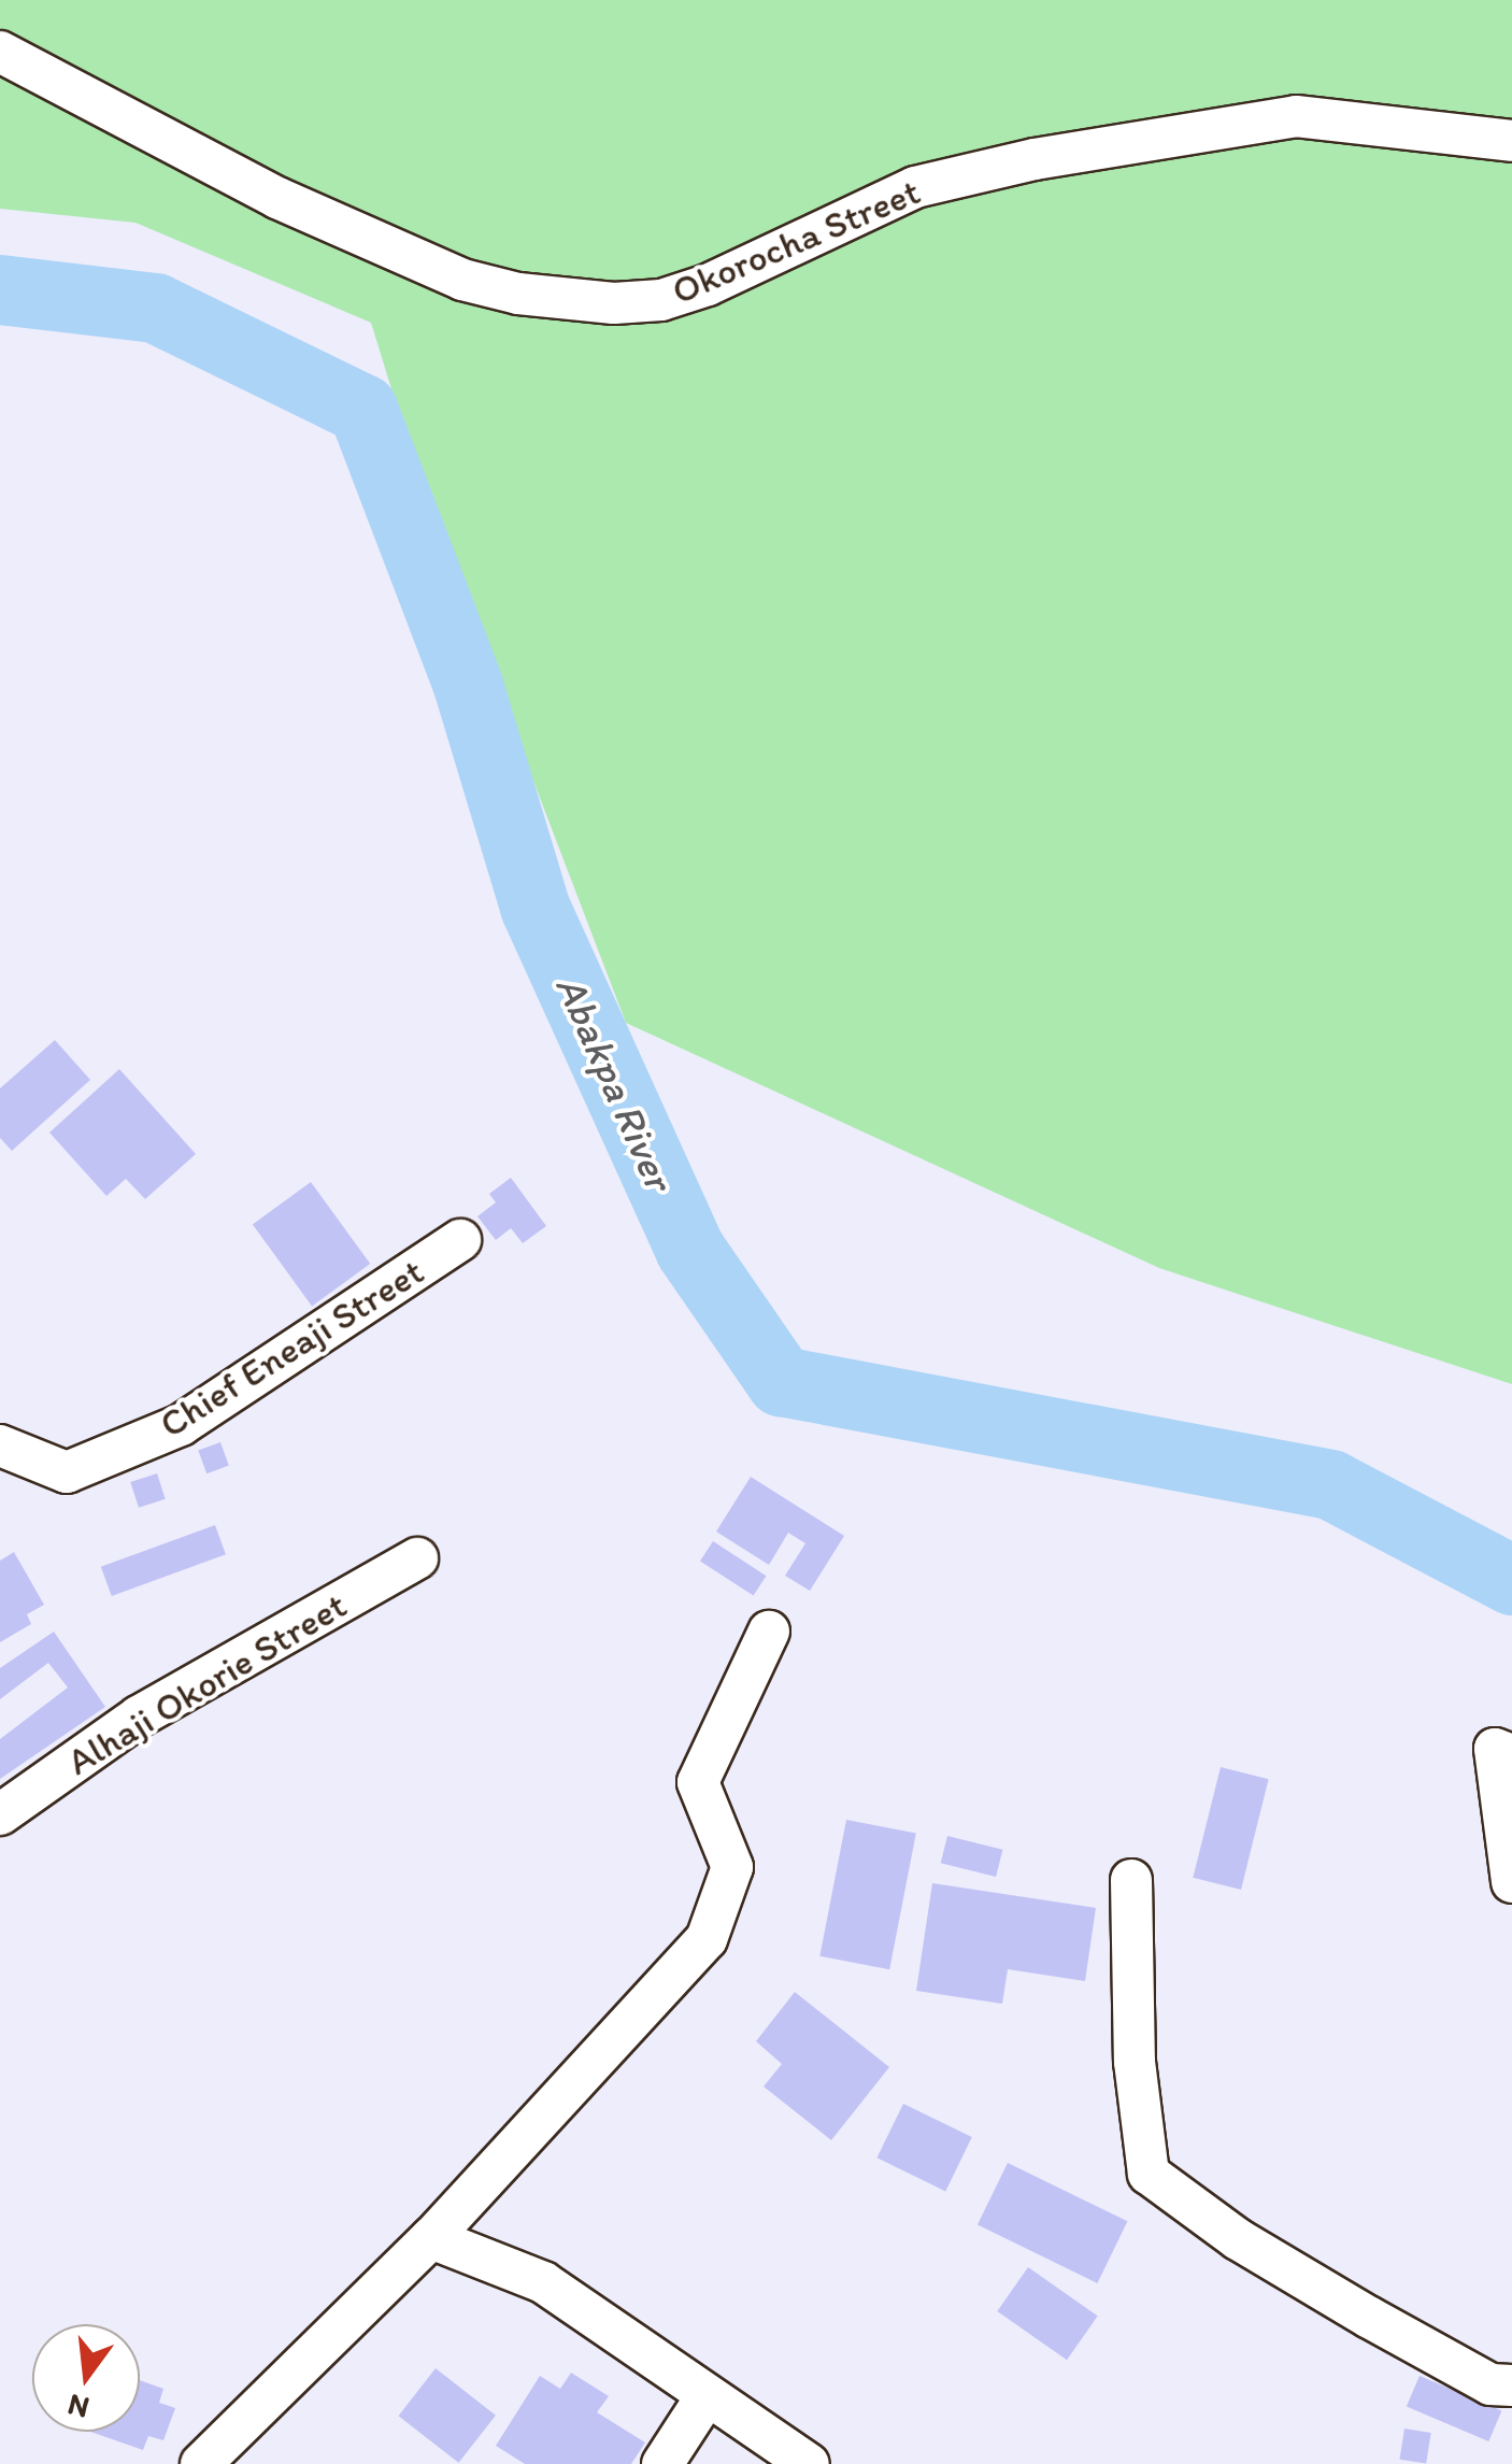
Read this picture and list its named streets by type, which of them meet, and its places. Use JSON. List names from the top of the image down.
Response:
{
  "streets": {
    "street": ["Okorocha Street", "Chief Eneaji Street", "Alhaji Okorie Street"]
  },
  "water": ["Abakpa River"],
  "north": "bottom"
}
